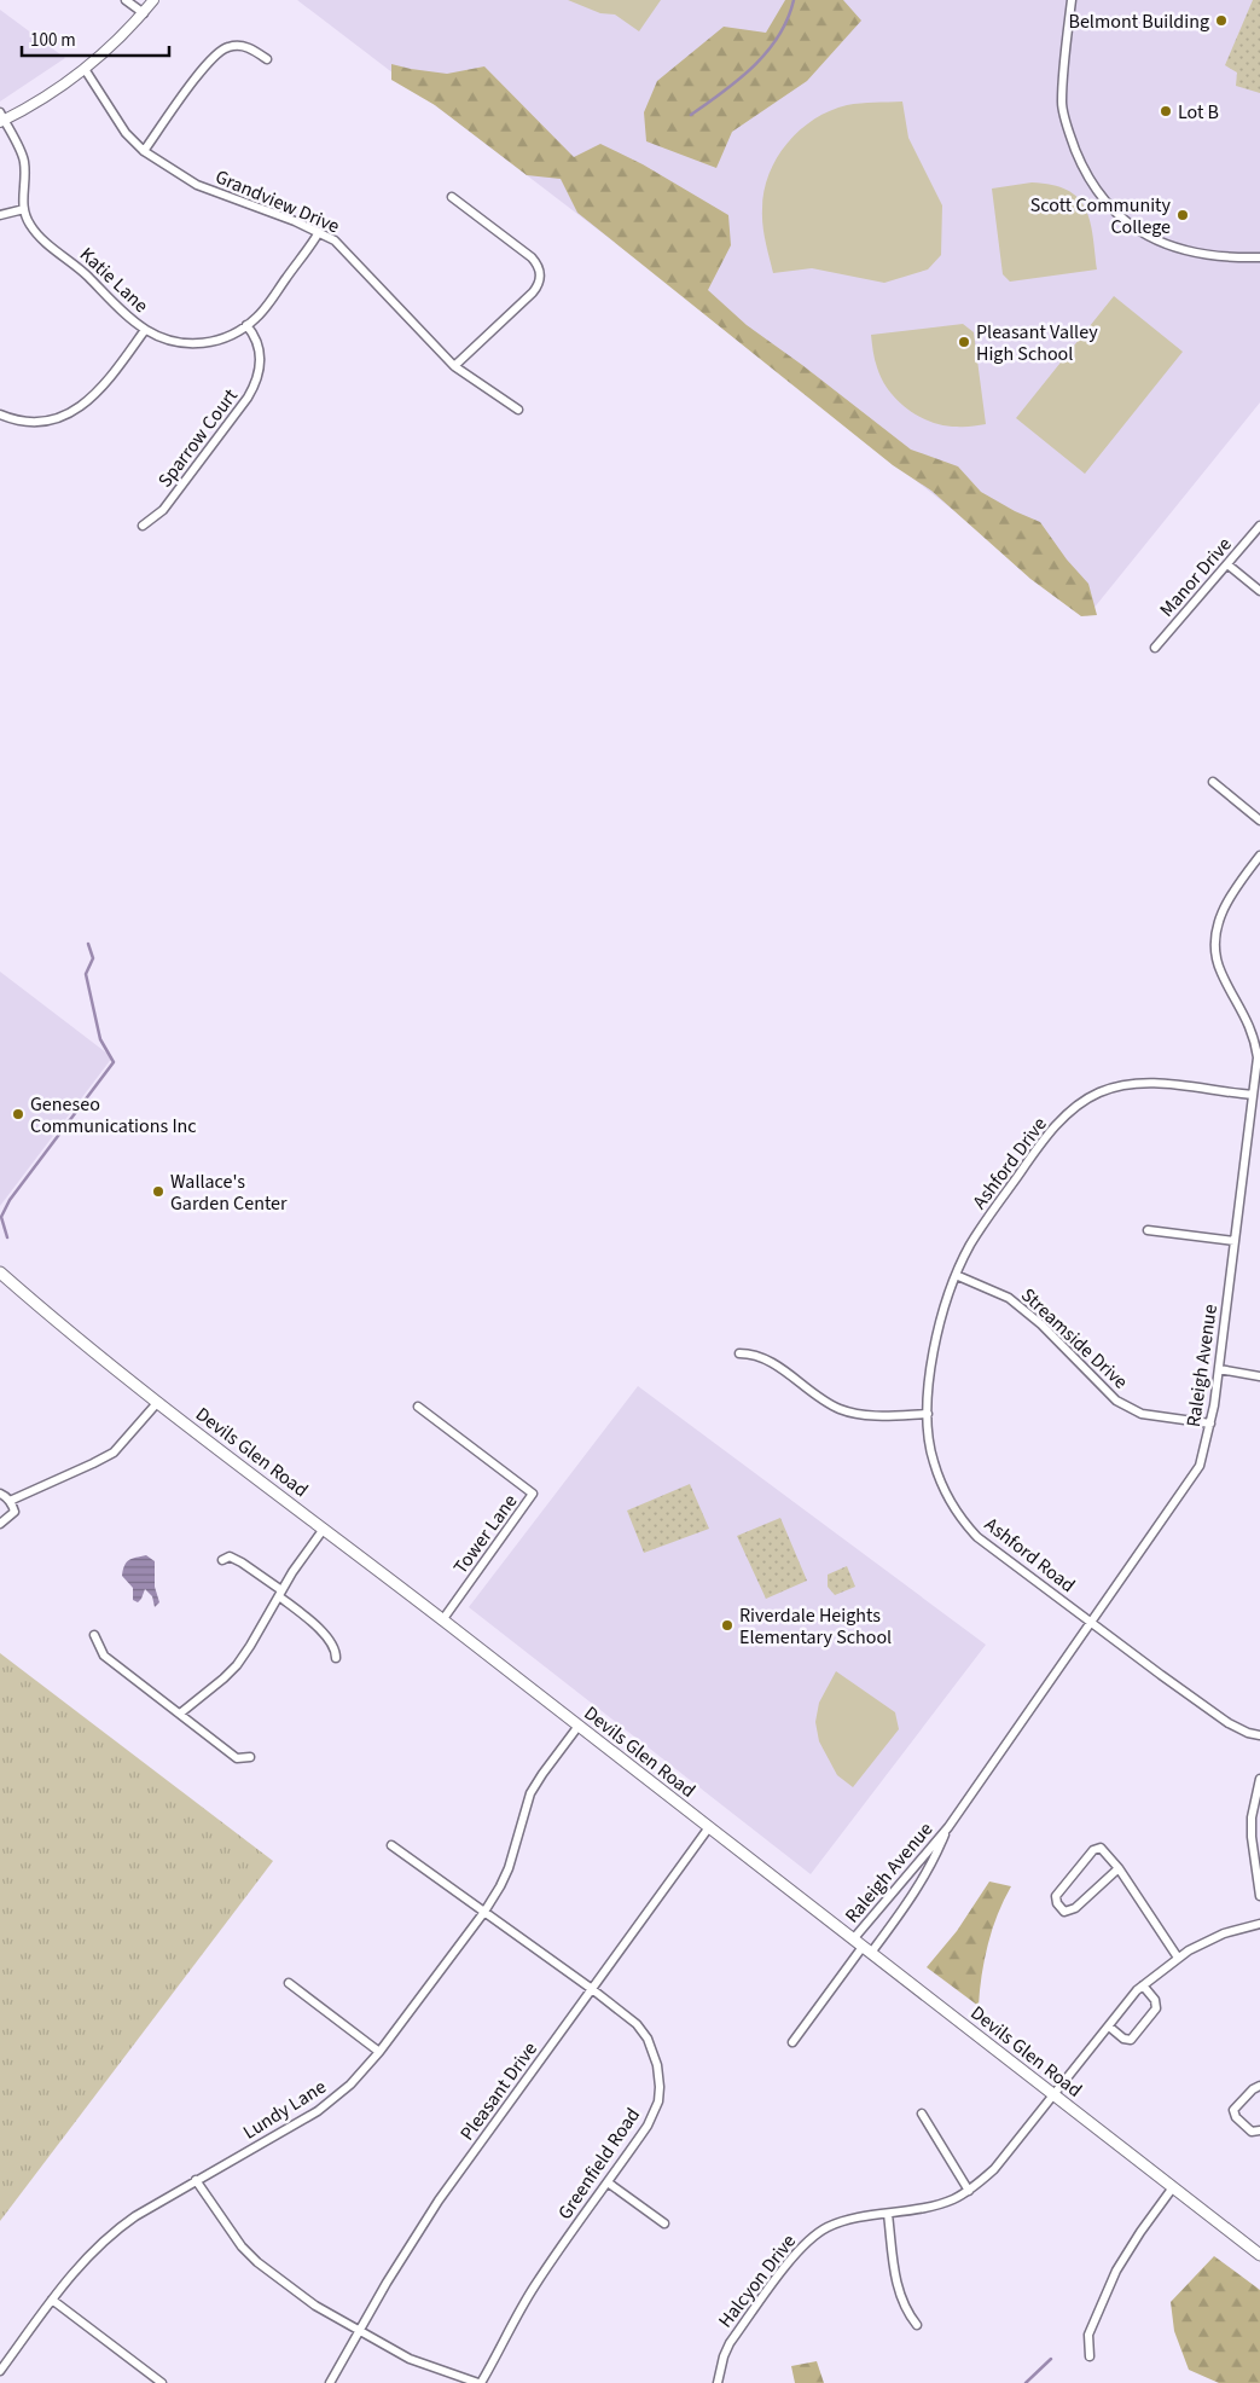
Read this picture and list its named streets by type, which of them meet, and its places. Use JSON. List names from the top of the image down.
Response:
{
  "streets": {
    "main road": ["Devils Glen Road"],
    "street": [
      "Grandview Drive",
      "Katie Lane",
      "Sparrow Court",
      "Manor Drive",
      "Ashford Drive",
      "Streamside Drive",
      "Raleigh Avenue",
      "Tower Lane",
      "Ashford Road",
      "Pleasant Drive",
      "Lundy Lane",
      "Greenfield Road",
      "Halcyon Drive"
    ]
  },
  "crossings": [
    ["Grandview Drive", "Katie Lane"],
    ["Katie Lane", "Sparrow Court"],
    ["Ashford Drive", "Streamside Drive"],
    ["Ashford Drive", "Raleigh Avenue"],
    ["Ashford Drive", "Ashford Road"],
    ["Streamside Drive", "Raleigh Avenue"],
    ["Streamside Drive", "Ashford Road"],
    ["Raleigh Avenue", "Devils Glen Road"],
    ["Raleigh Avenue", "Ashford Road"],
    ["Devils Glen Road", "Tower Lane"],
    ["Devils Glen Road", "Pleasant Drive"],
    ["Devils Glen Road", "Lundy Lane"],
    ["Devils Glen Road", "Halcyon Drive"],
    ["Pleasant Drive", "Greenfield Road"],
    ["Lundy Lane", "Greenfield Road"]
  ],
  "places": [
    "Belmont Building",
    "Lot B",
    "Scott Community College",
    "Pleasant Valley High School",
    "Geneseo Communications Inc",
    "Wallace's Garden Center",
    "Riverdale Heights Elementary School"
  ],
  "scale_bar": "100 m"
}
